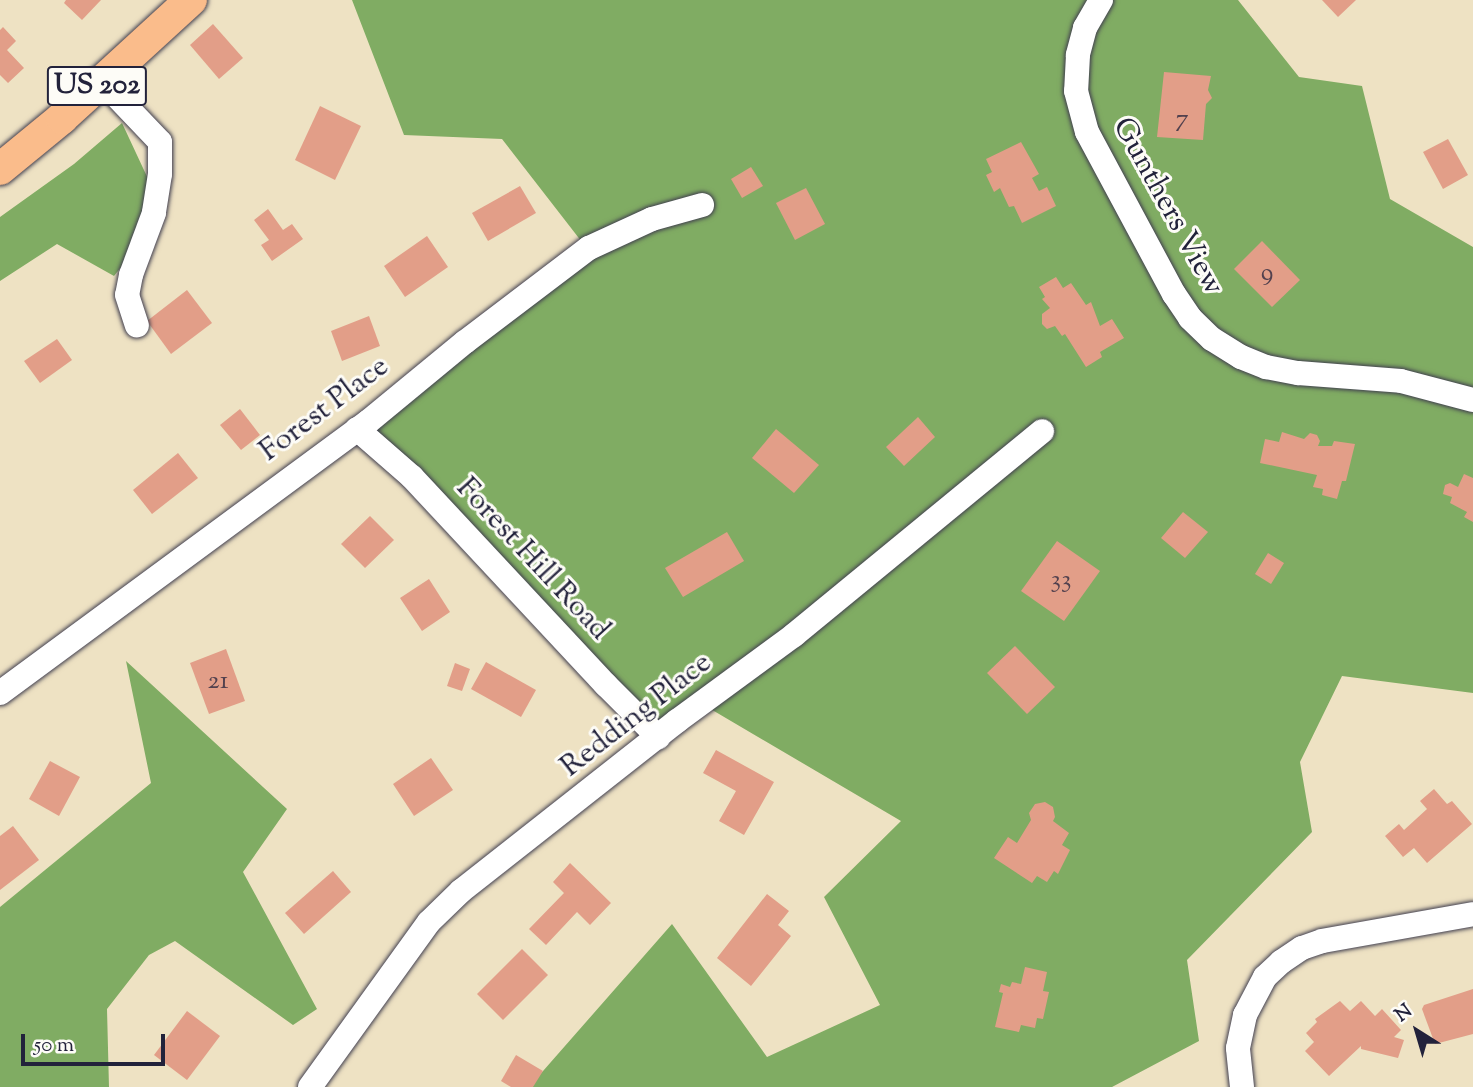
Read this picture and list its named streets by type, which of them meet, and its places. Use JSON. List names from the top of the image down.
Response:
{
  "streets": {
    "main road": ["US 202"],
    "street": [
      "Gunthers View",
      "Forest Place",
      "Forest Hill Road",
      "Redding Place"
    ]
  },
  "crossings": [
    ["Forest Place", "Forest Hill Road"],
    ["Forest Hill Road", "Redding Place"]
  ],
  "house_numbers": [
    "7",
    "9",
    "33",
    "21"
  ],
  "scale_bar": "50 m",
  "north": "top left"
}
